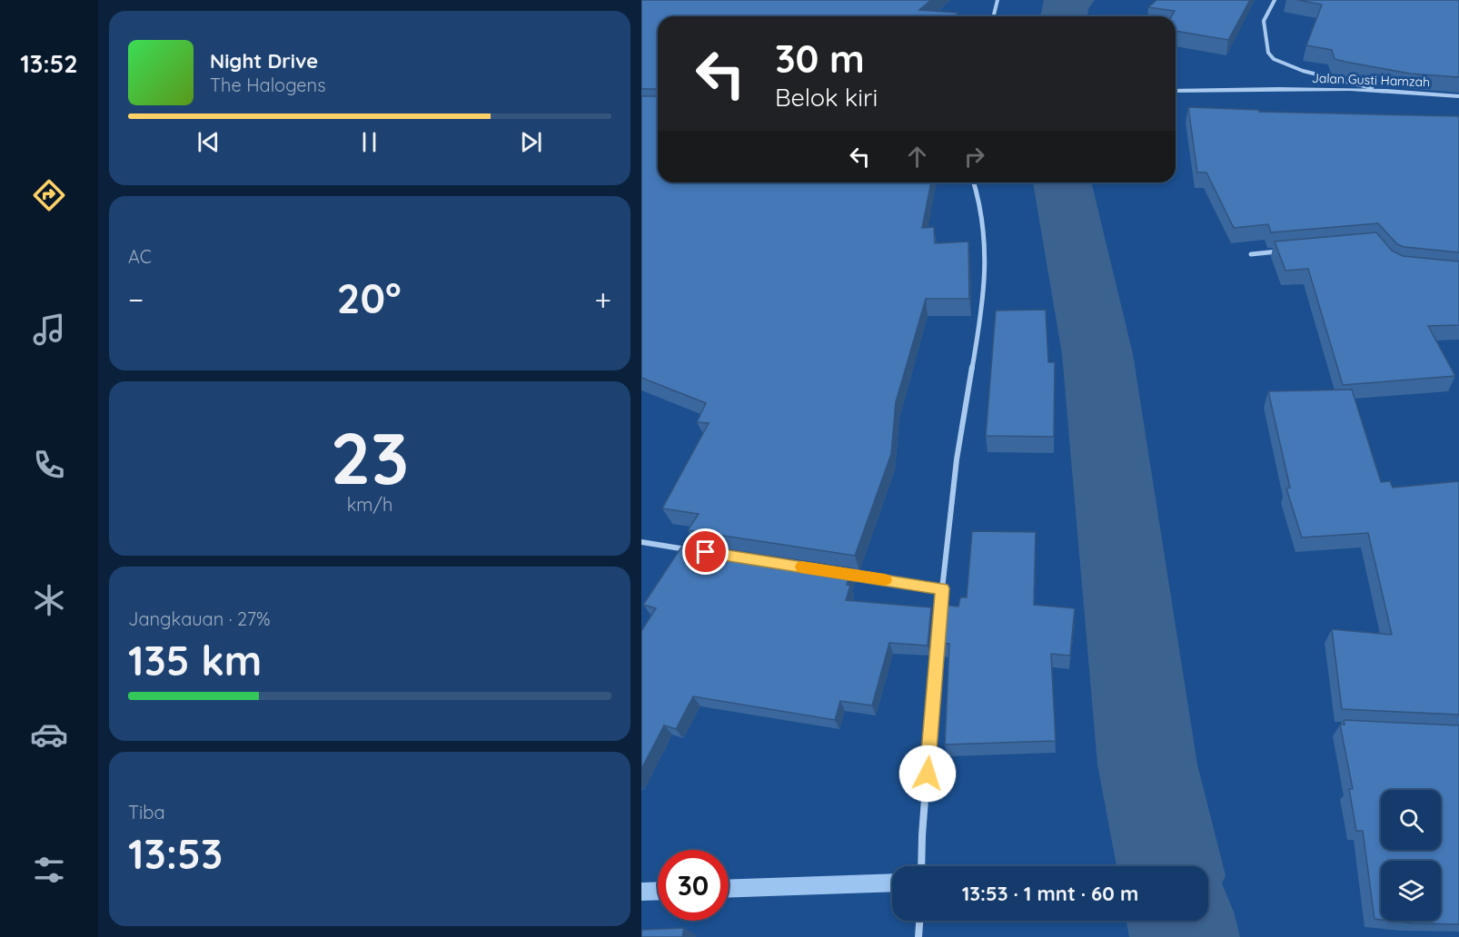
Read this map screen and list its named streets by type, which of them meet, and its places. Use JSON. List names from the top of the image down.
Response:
{
  "streets": {
    "street": ["Jalan Gusti Hamzah"]
  },
  "page": {
    "tabs": "13:52",
    "turn": ["30 m", "Belok kiri"],
    "song": ["Night Drive", "The Halogens"],
    "tile": [
      "AC",
      ["23", "km/h"],
      ["Jangkauan · 27%", "135 km"],
      ["Tiba", "13:53"]
    ],
    "heat": ["−", "20°", "+"],
    "limit": "30",
    "trip": "13:53 · 1 mnt · 60 m"
  }
}
